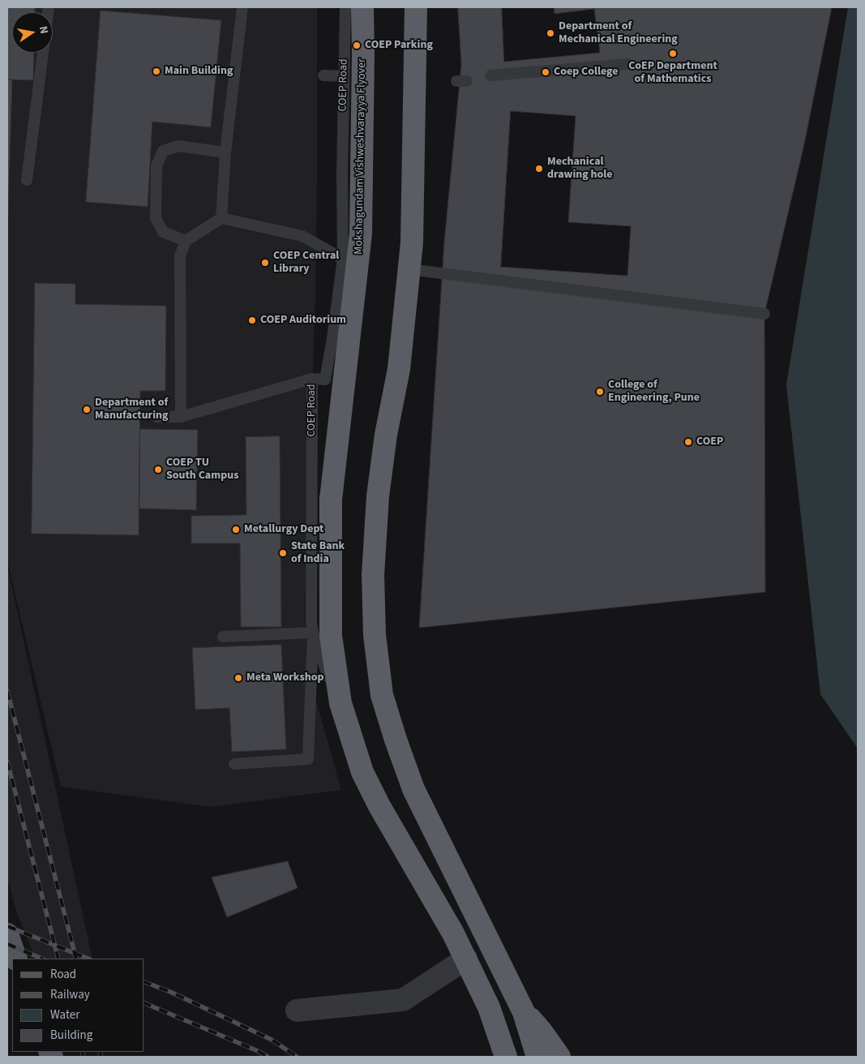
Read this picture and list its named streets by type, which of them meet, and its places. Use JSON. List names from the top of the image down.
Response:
{
  "streets": {
    "highway": ["Mokshagundam Vishweshvarayya Flyover"],
    "lane": ["COEP Road"]
  },
  "crossings": [
    ["COEP Road", "Mokshagundam Vishweshvarayya Flyover"]
  ],
  "places": [
    "Department of Mechanical Engineering",
    "COEP Parking",
    "CoEP Department of Mathematics",
    "Main Building",
    "Coep College",
    "Mechanical drawing hole",
    "COEP Central Library",
    "COEP Auditorium",
    "College of Engineering, Pune",
    "Department of Manufacturing",
    "COEP",
    "COEP TU South Campus",
    "Metallurgy Dept",
    "State Bank of India",
    "Meta Workshop"
  ],
  "legend": [
    "Road",
    "Railway",
    "Water",
    "Building"
  ],
  "north": "right"
}
